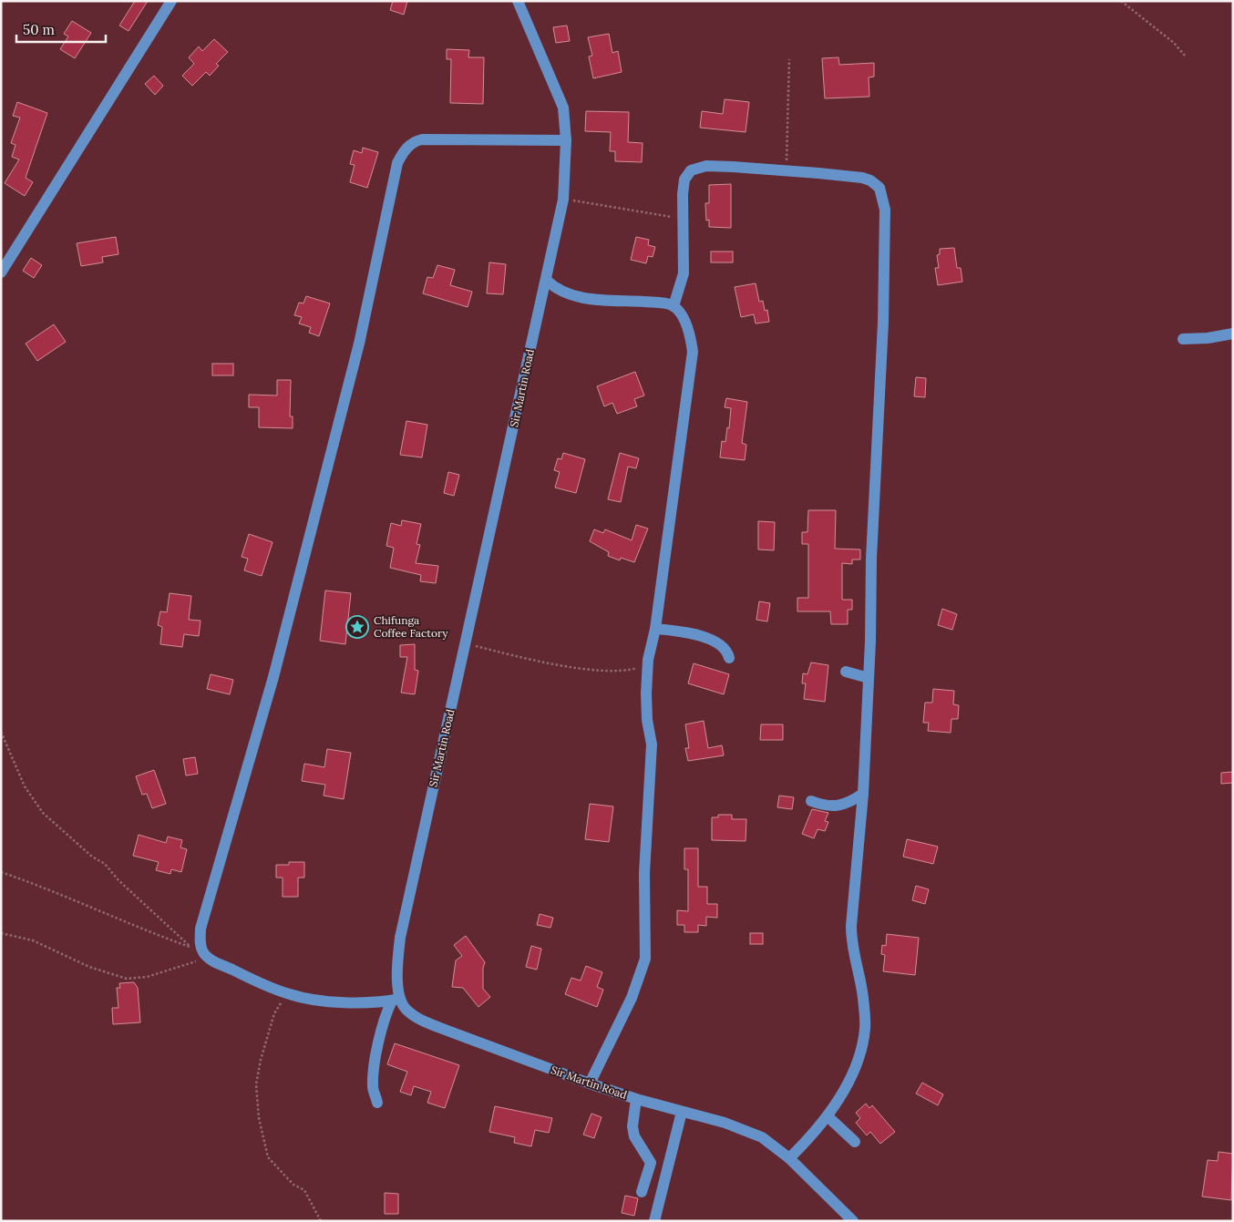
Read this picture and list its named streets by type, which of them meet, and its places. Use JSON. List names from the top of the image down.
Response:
{
  "streets": {
    "street": ["Sir Martin Road"]
  },
  "places": {
    "place": ["Chifunga Coffee Factory"]
  },
  "scale_bar": "50 m"
}
